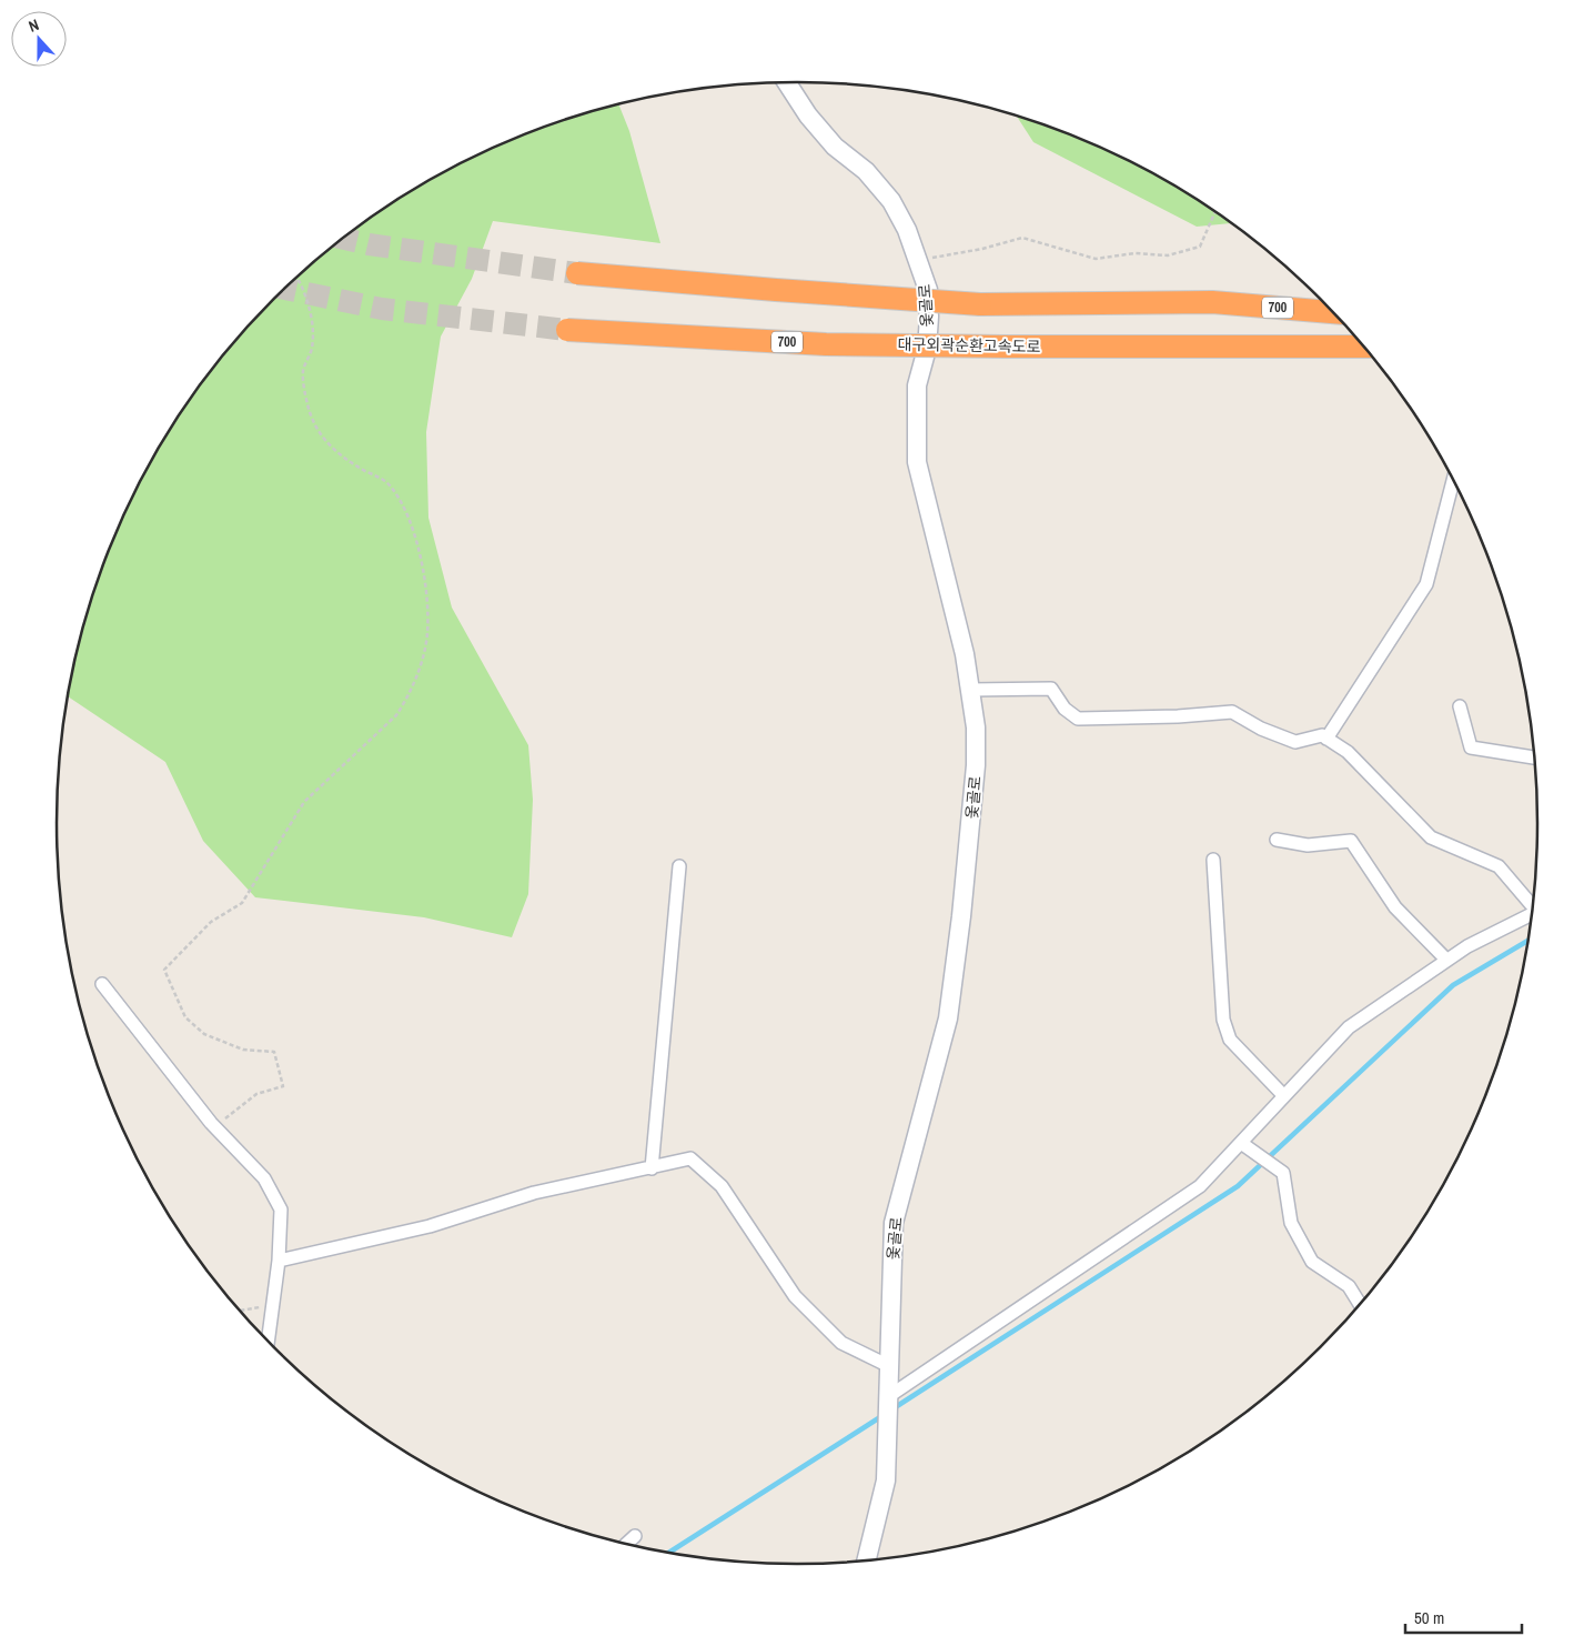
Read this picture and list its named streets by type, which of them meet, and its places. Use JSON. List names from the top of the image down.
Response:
{
  "streets": {
    "highway": ["700", "대구외곽순환고속도로"],
    "street": ["옻골로"]
  },
  "scale_bar": "50 m",
  "north": "top"
}
